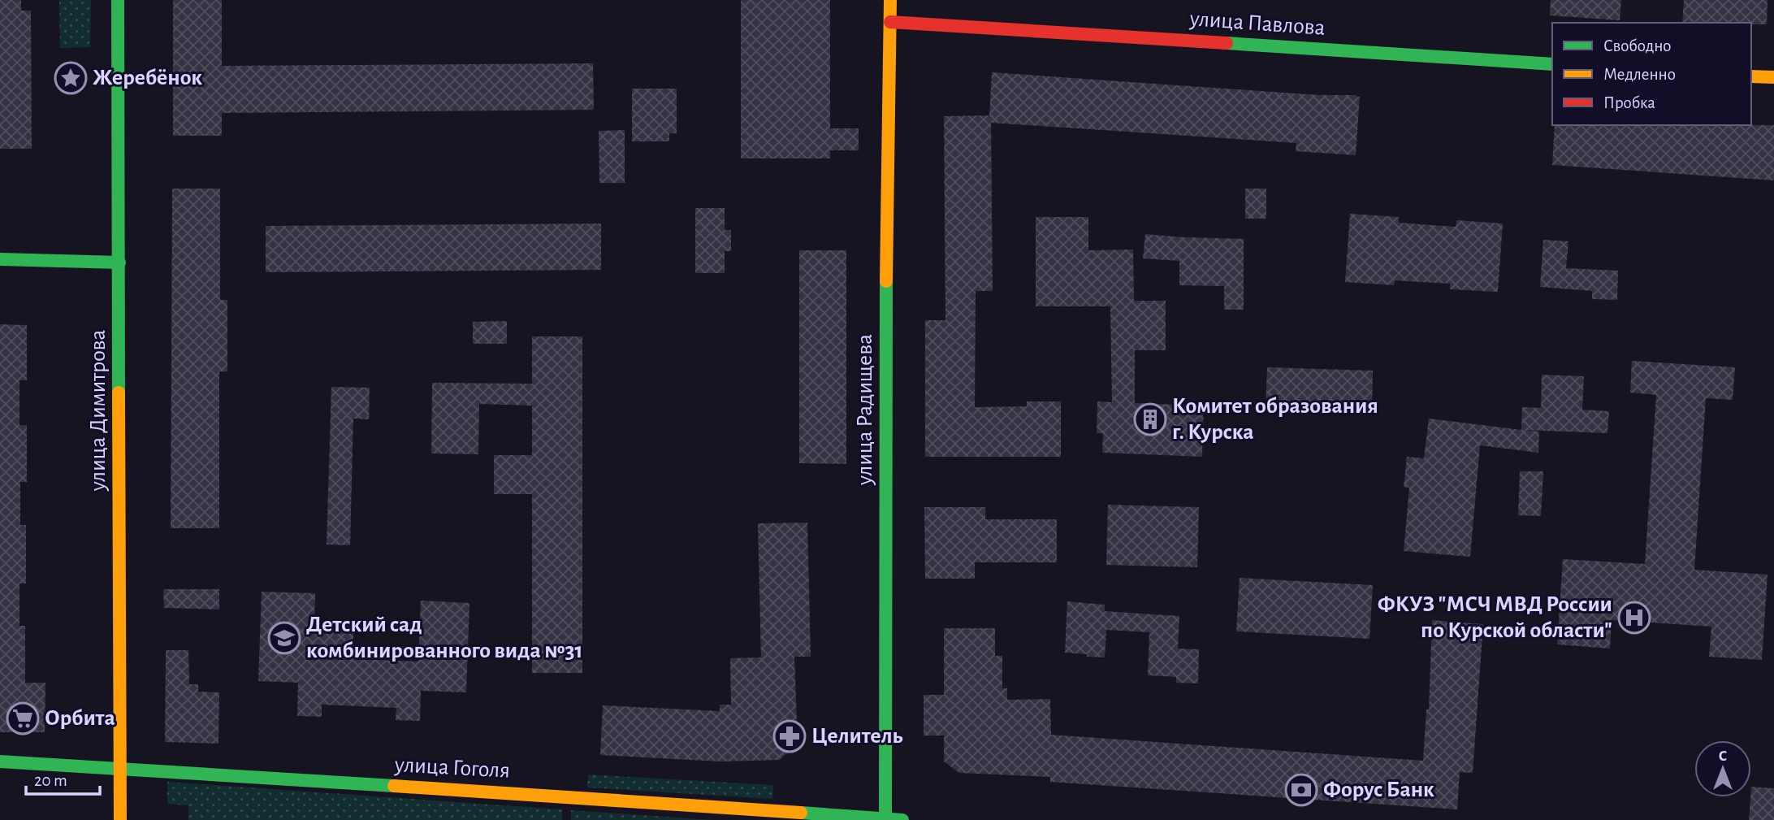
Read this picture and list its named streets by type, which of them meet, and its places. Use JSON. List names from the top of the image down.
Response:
{
  "streets": {
    "main road": [
      "улица Павлова",
      "улица Радищева",
      "улица Димитрова",
      "улица Гоголя"
    ]
  },
  "crossings": [
    ["улица Павлова", "улица Радищева"],
    ["улица Радищева", "улица Гоголя"],
    ["улица Димитрова", "улица Гоголя"]
  ],
  "places": {
    "place": ["Жеребёнок"],
    "building": ["Комитет образования г. Курска"],
    "hospital": ["ФКУЗ \"МСЧ МВД России по Курской области\""],
    "school or university": ["Детский сад комбинированного вида №31"],
    "supermarket": ["Орбита"],
    "pharmacy": ["Целитель"],
    "bank": ["Форус Банк"]
  },
  "legend": ["Свободно", "Медленно", "Пробка"],
  "scale_bar": "20 m",
  "north": "top"
}
